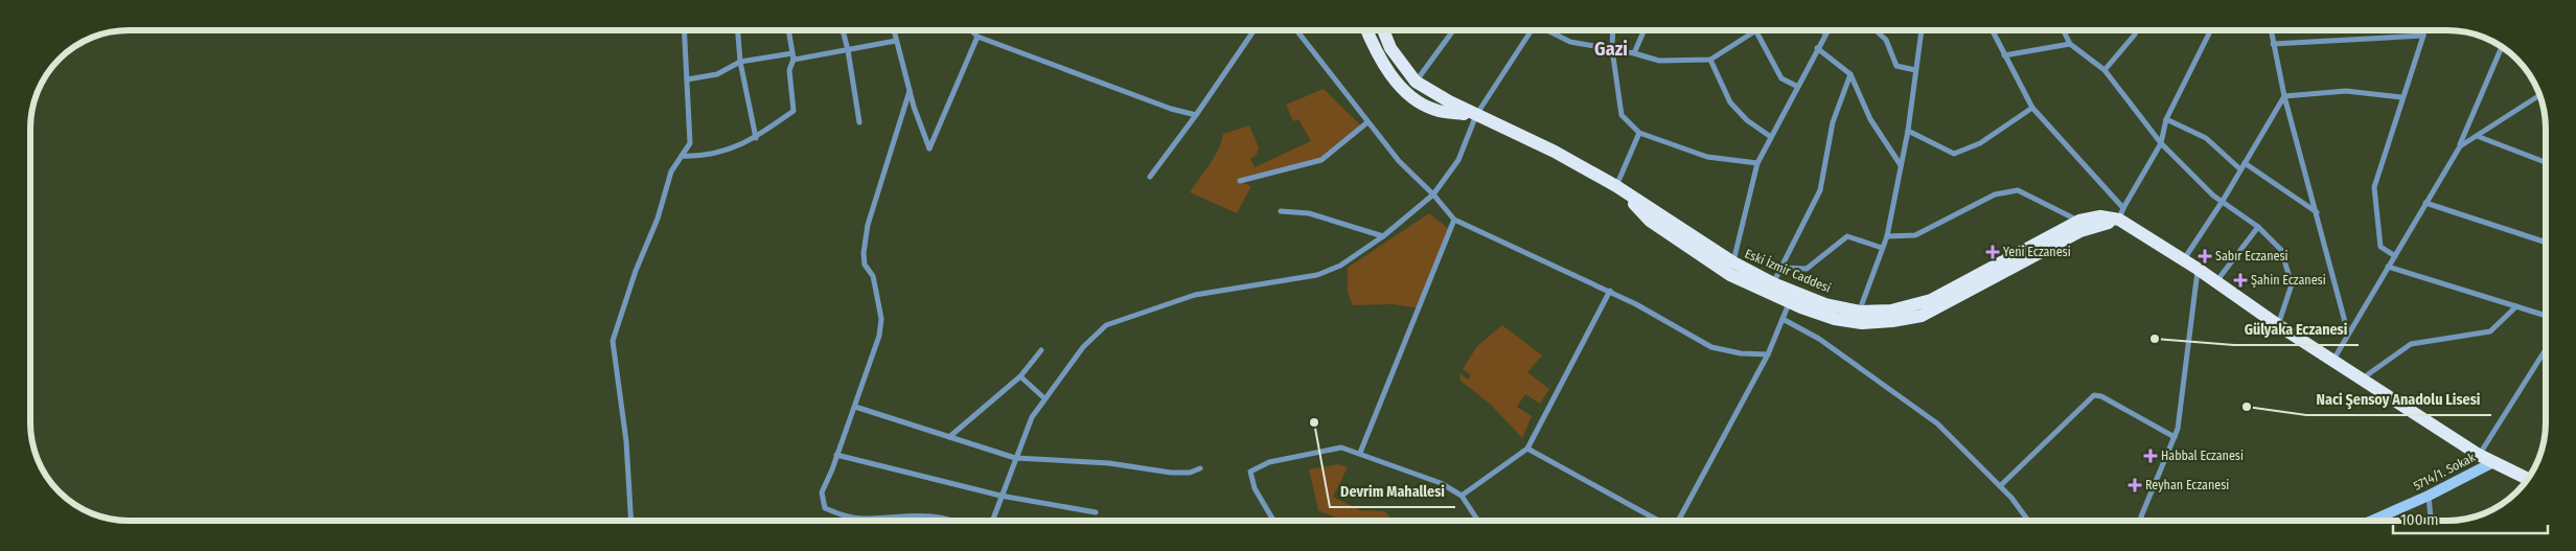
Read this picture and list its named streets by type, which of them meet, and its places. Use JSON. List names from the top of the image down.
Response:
{
  "streets": {
    "main road": ["Eski İzmir Caddesi", "5714/1. Sokak"]
  },
  "crossings": [
    ["Eski İzmir Caddesi", "5714/1. Sokak"]
  ],
  "districts": ["Gazi"],
  "places": {
    "health": [
      "Yeni Eczanesi",
      "Sabır Eczanesi",
      "Şahin Eczanesi",
      "Habbal Eczanesi",
      "Reyhan Eczanesi"
    ],
    "other": ["Gülyaka Eczanesi", "Naci Şensoy Anadolu Lisesi", "Devrim Mahallesi"]
  },
  "scale_bar": "100 m"
}
